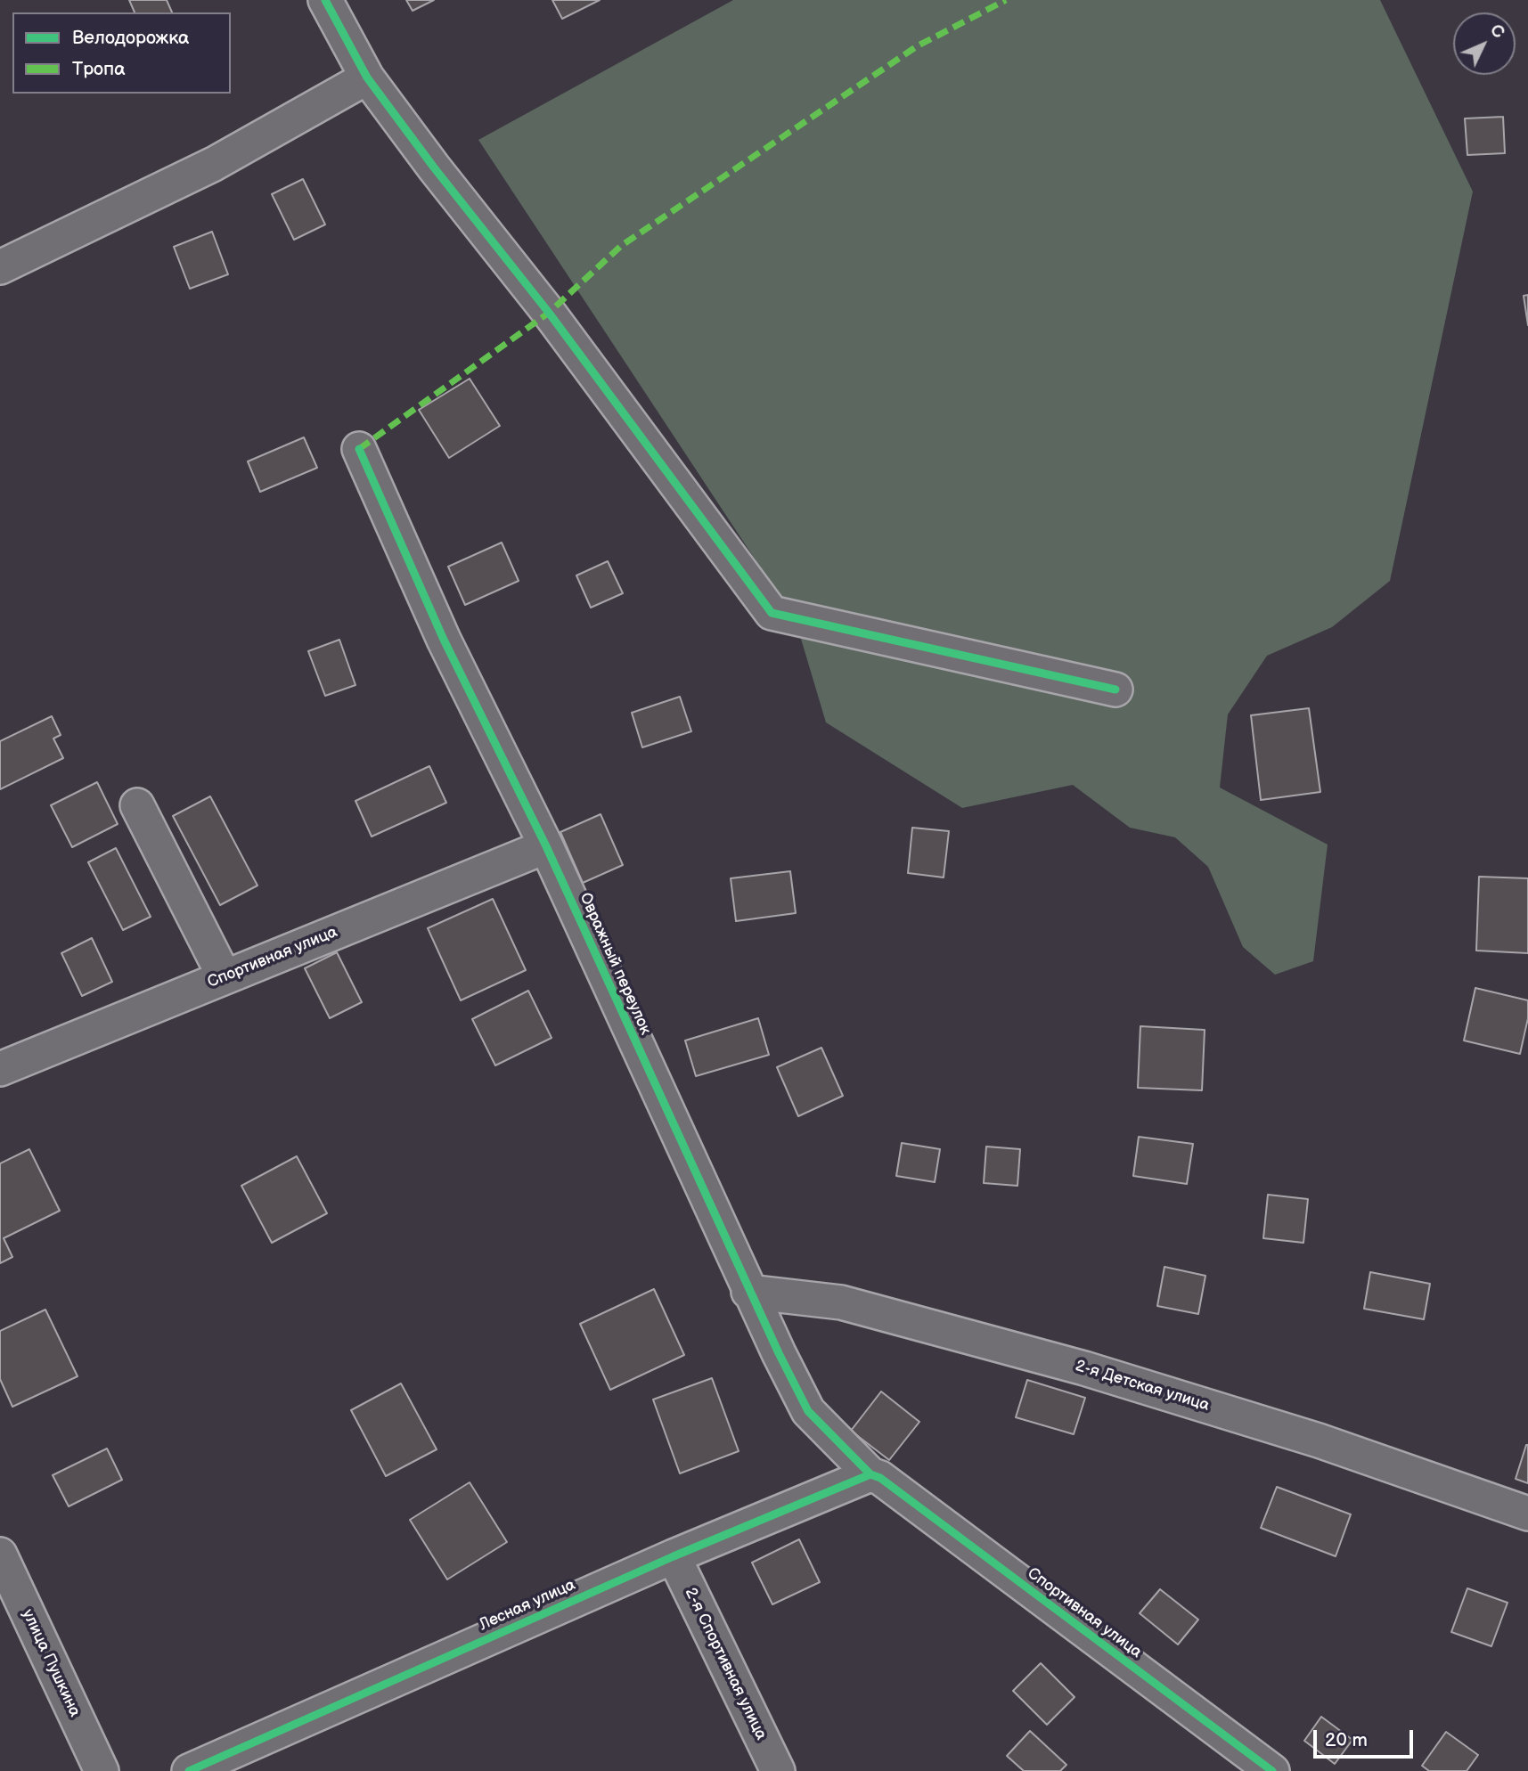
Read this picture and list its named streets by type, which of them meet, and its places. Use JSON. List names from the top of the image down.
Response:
{
  "streets": {
    "street": [
      "Спортивная улица",
      "Овражный переулок",
      "2-я Детская улица",
      "Лесная улица",
      "улица Пушкина",
      "2-я Спортивная улица"
    ]
  },
  "crossings": [
    ["Спортивная улица", "Овражный переулок"],
    ["Спортивная улица", "Лесная улица"],
    ["Овражный переулок", "2-я Детская улица"],
    ["Овражный переулок", "Лесная улица"],
    ["Лесная улица", "2-я Спортивная улица"]
  ],
  "legend": ["Велодорожка", "Тропа"],
  "scale_bar": "20 m",
  "north": "top right"
}
